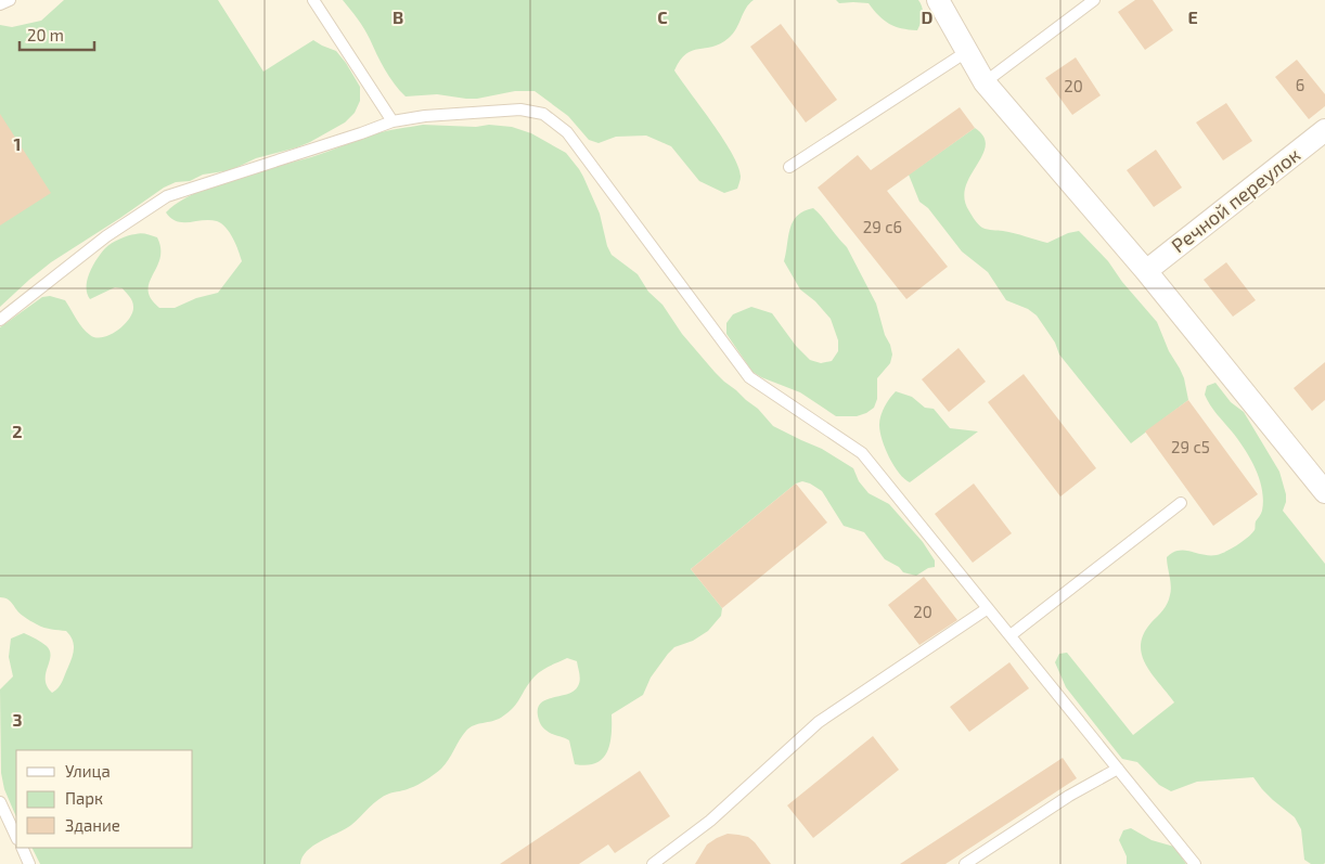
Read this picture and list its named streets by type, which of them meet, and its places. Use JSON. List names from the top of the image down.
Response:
{
  "streets": {
    "street": ["Речной переулок"]
  },
  "house_numbers": [
    "6",
    "20",
    "29 с6",
    "29 с5",
    "20"
  ],
  "legend": ["Улица", "Парк", "Здание"],
  "scale_bar": "20 m",
  "grid": {
    "columns": [
      "B",
      "C",
      "D",
      "E"
    ],
    "rows": ["1", "2", "3"]
  }
}
